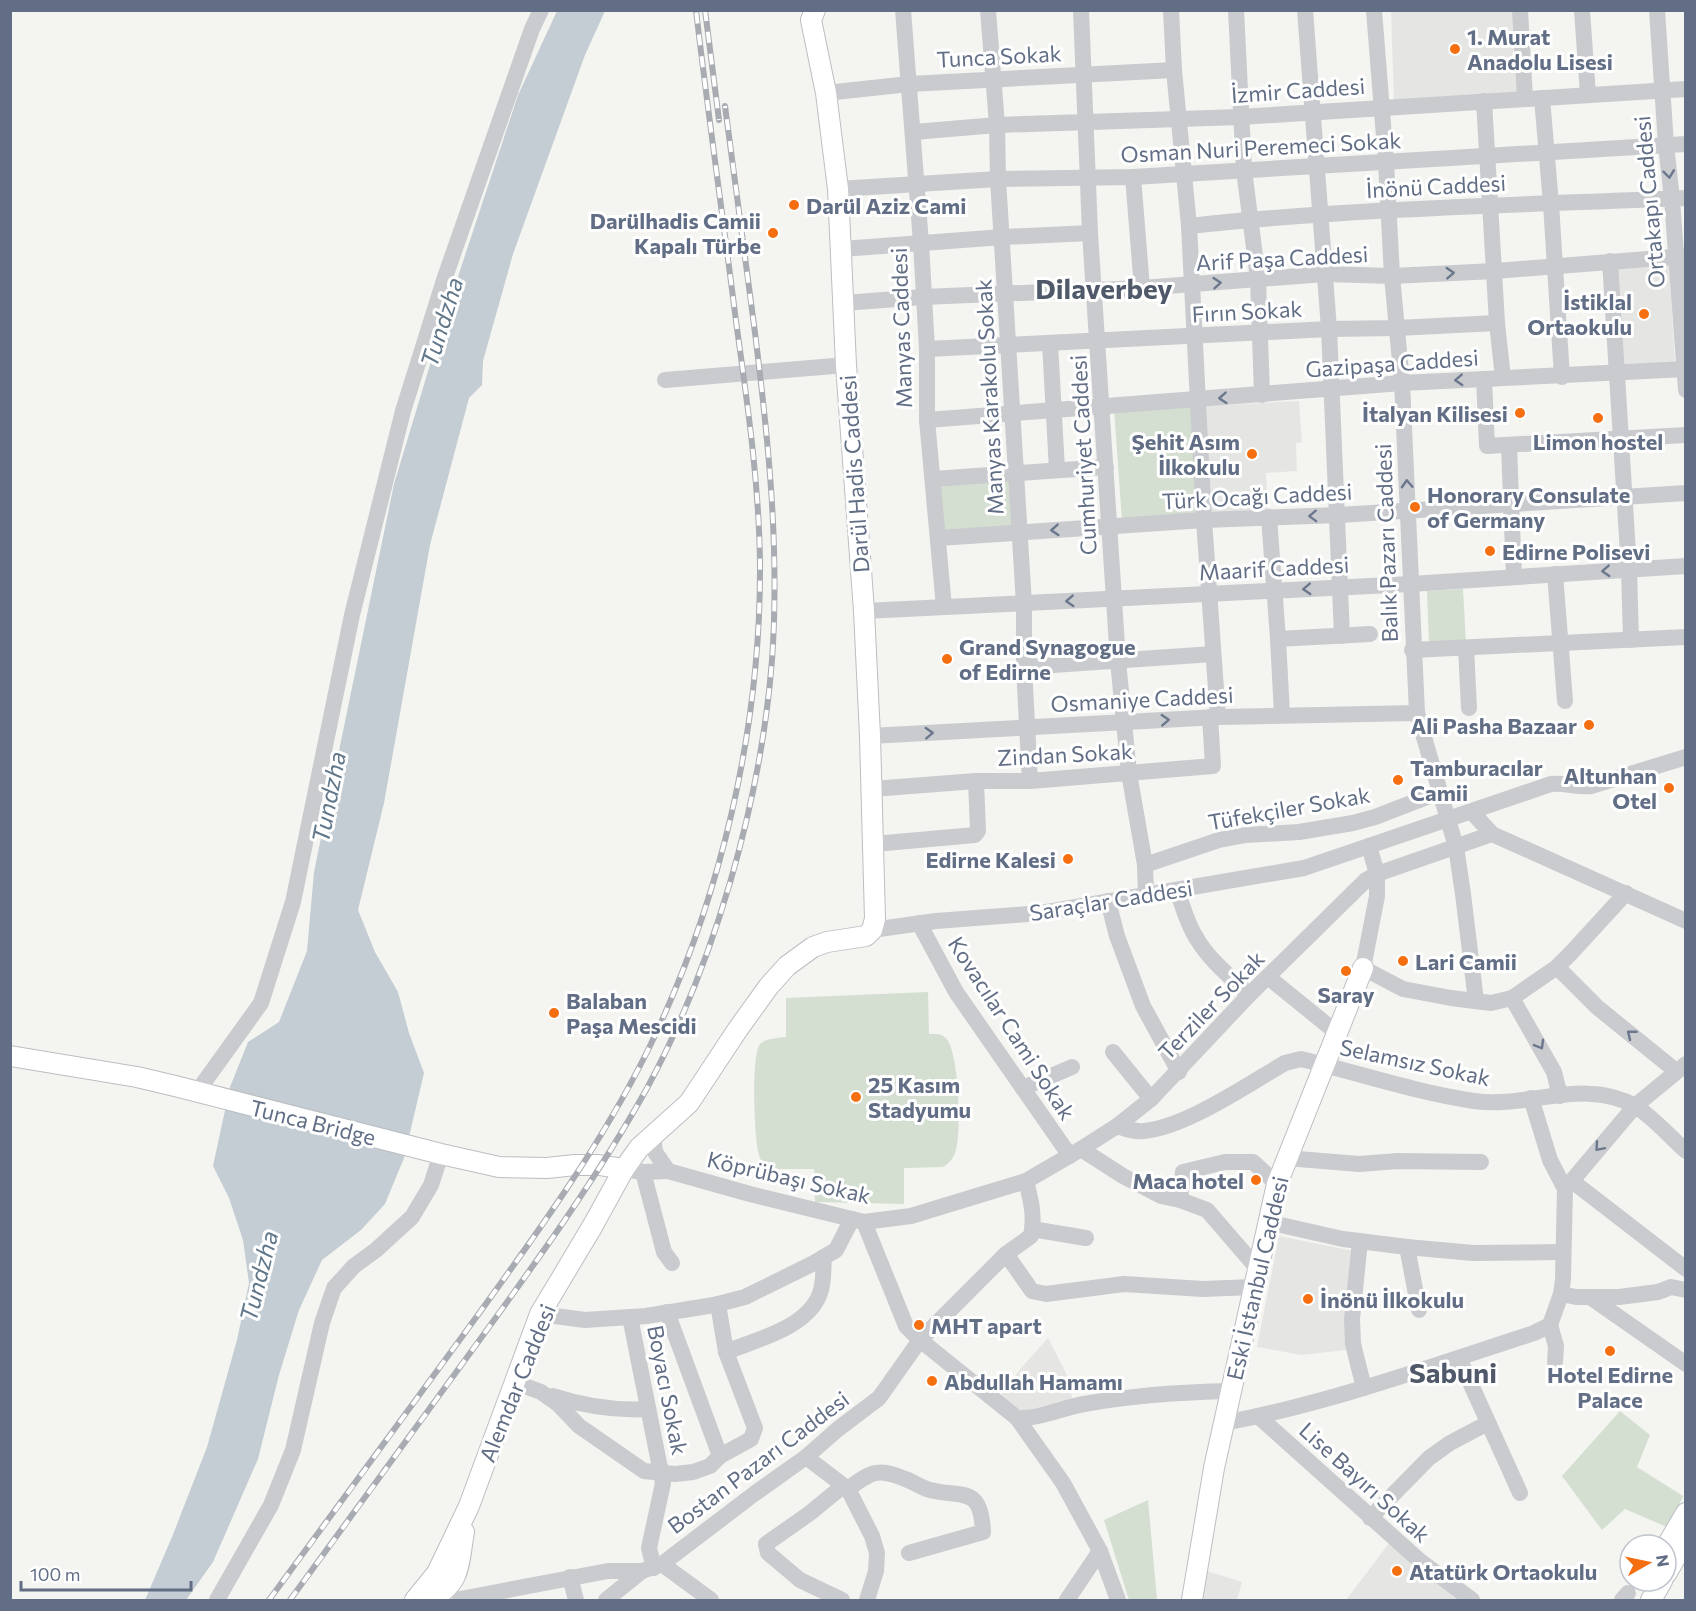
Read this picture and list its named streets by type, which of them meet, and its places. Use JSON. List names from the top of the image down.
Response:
{
  "streets": {
    "main road": [
      "Darül Hadis Caddesi",
      "Saraçlar Caddesi",
      "Tunca Bridge",
      "Eski İstanbul Caddesi",
      "Alemdar Caddesi"
    ],
    "street": [
      "Tunca Sokak",
      "İzmir Caddesi",
      "Osman Nuri Peremeci Sokak",
      "İnönü Caddesi",
      "Ortakapı Caddesi",
      "Arif Paşa Caddesi",
      "Fırın Sokak",
      "Manyas Caddesi",
      "Gazipaşa Caddesi",
      "Manyas Karakolu Sokak",
      "Cumhuriyet Caddesi",
      "Türk Ocağı Caddesi",
      "Balık Pazarı Caddesi",
      "Maarif Caddesi",
      "Osmaniye Caddesi",
      "Zindan Sokak",
      "Tüfekçiler Sokak",
      "Terziler Sokak",
      "Kovacılar Cami Sokak",
      "Selamsız Sokak",
      "Köprübaşı Sokak",
      "Boyacı Sokak",
      "Bostan Pazarı Caddesi",
      "Lise Bayırı Sokak"
    ]
  },
  "crossings": [
    ["Tunca Sokak", "Manyas Caddesi"],
    ["Tunca Sokak", "Manyas Karakolu Sokak"],
    ["Tunca Sokak", "Cumhuriyet Caddesi"],
    ["Tunca Sokak", "Darül Hadis Caddesi"],
    ["İzmir Caddesi", "Ortakapı Caddesi"],
    ["İzmir Caddesi", "Manyas Caddesi"],
    ["İzmir Caddesi", "Manyas Karakolu Sokak"],
    ["İzmir Caddesi", "Cumhuriyet Caddesi"],
    ["İzmir Caddesi", "Balık Pazarı Caddesi"],
    ["Osman Nuri Peremeci Sokak", "Ortakapı Caddesi"],
    ["Osman Nuri Peremeci Sokak", "Manyas Caddesi"],
    ["Osman Nuri Peremeci Sokak", "Manyas Karakolu Sokak"],
    ["Osman Nuri Peremeci Sokak", "Cumhuriyet Caddesi"],
    ["Osman Nuri Peremeci Sokak", "Darül Hadis Caddesi"],
    ["Osman Nuri Peremeci Sokak", "Balık Pazarı Caddesi"],
    ["İnönü Caddesi", "Ortakapı Caddesi"],
    ["İnönü Caddesi", "Balık Pazarı Caddesi"],
    ["Ortakapı Caddesi", "Arif Paşa Caddesi"],
    ["Ortakapı Caddesi", "Gazipaşa Caddesi"],
    ["Arif Paşa Caddesi", "Manyas Caddesi"],
    ["Arif Paşa Caddesi", "Manyas Karakolu Sokak"],
    ["Arif Paşa Caddesi", "Cumhuriyet Caddesi"],
    ["Arif Paşa Caddesi", "Darül Hadis Caddesi"],
    ["Arif Paşa Caddesi", "Balık Pazarı Caddesi"],
    ["Fırın Sokak", "Manyas Caddesi"],
    ["Fırın Sokak", "Manyas Karakolu Sokak"],
    ["Fırın Sokak", "Cumhuriyet Caddesi"],
    ["Fırın Sokak", "Balık Pazarı Caddesi"],
    ["Manyas Caddesi", "Gazipaşa Caddesi"],
    ["Manyas Caddesi", "Türk Ocağı Caddesi"],
    ["Manyas Caddesi", "Maarif Caddesi"],
    ["Gazipaşa Caddesi", "Manyas Karakolu Sokak"],
    ["Gazipaşa Caddesi", "Cumhuriyet Caddesi"],
    ["Gazipaşa Caddesi", "Balık Pazarı Caddesi"],
    ["Manyas Karakolu Sokak", "Türk Ocağı Caddesi"],
    ["Manyas Karakolu Sokak", "Maarif Caddesi"],
    ["Manyas Karakolu Sokak", "Osmaniye Caddesi"],
    ["Manyas Karakolu Sokak", "Zindan Sokak"],
    ["Cumhuriyet Caddesi", "Türk Ocağı Caddesi"],
    ["Cumhuriyet Caddesi", "Maarif Caddesi"],
    ["Cumhuriyet Caddesi", "Osmaniye Caddesi"],
    ["Cumhuriyet Caddesi", "Zindan Sokak"],
    ["Cumhuriyet Caddesi", "Tüfekçiler Sokak"],
    ["Cumhuriyet Caddesi", "Saraçlar Caddesi"],
    ["Darül Hadis Caddesi", "Maarif Caddesi"],
    ["Darül Hadis Caddesi", "Osmaniye Caddesi"],
    ["Darül Hadis Caddesi", "Zindan Sokak"],
    ["Darül Hadis Caddesi", "Saraçlar Caddesi"],
    ["Türk Ocağı Caddesi", "Balık Pazarı Caddesi"],
    ["Balık Pazarı Caddesi", "Maarif Caddesi"],
    ["Balık Pazarı Caddesi", "Osmaniye Caddesi"],
    ["Balık Pazarı Caddesi", "Tüfekçiler Sokak"],
    ["Balık Pazarı Caddesi", "Saraçlar Caddesi"],
    ["Balık Pazarı Caddesi", "Terziler Sokak"],
    ["Osmaniye Caddesi", "Zindan Sokak"],
    ["Saraçlar Caddesi", "Kovacılar Cami Sokak"],
    ["Saraçlar Caddesi", "Tunca Bridge"],
    ["Saraçlar Caddesi", "Köprübaşı Sokak"],
    ["Saraçlar Caddesi", "Alemdar Caddesi"],
    ["Terziler Sokak", "Kovacılar Cami Sokak"],
    ["Terziler Sokak", "Selamsız Sokak"],
    ["Terziler Sokak", "Köprübaşı Sokak"],
    ["Kovacılar Cami Sokak", "Köprübaşı Sokak"],
    ["Selamsız Sokak", "Eski İstanbul Caddesi"],
    ["Tunca Bridge", "Köprübaşı Sokak"],
    ["Tunca Bridge", "Alemdar Caddesi"],
    ["Köprübaşı Sokak", "Alemdar Caddesi"],
    ["Boyacı Sokak", "Bostan Pazarı Caddesi"]
  ],
  "districts": ["Dilaverbey", "Sabuni"],
  "water": ["Tundzha"],
  "places": [
    "1. Murat Anadolu Lisesi",
    "Darül Aziz Cami",
    "Darülhadis Camii Kapalı Türbe",
    "İstiklal Ortaokulu",
    "İtalyan Kilisesi",
    "Limon hostel",
    "Şehit Asım İlkokulu",
    "Honorary Consulate of Germany",
    "Edirne Polisevi",
    "Grand Synagogue of Edirne",
    "Ali Pasha Bazaar",
    "Tamburacılar Camii",
    "Altunhan Otel",
    "Edirne Kalesi",
    "Lari Camii",
    "Saray",
    "Balaban Paşa Mescidi",
    "25 Kasım Stadyumu",
    "Maca hotel",
    "İnönü İlkokulu",
    "MHT apart",
    "Hotel Edirne Palace",
    "Abdullah Hamamı",
    "Atatürk Ortaokulu"
  ],
  "scale_bar": "100 m",
  "north": "right"
}
